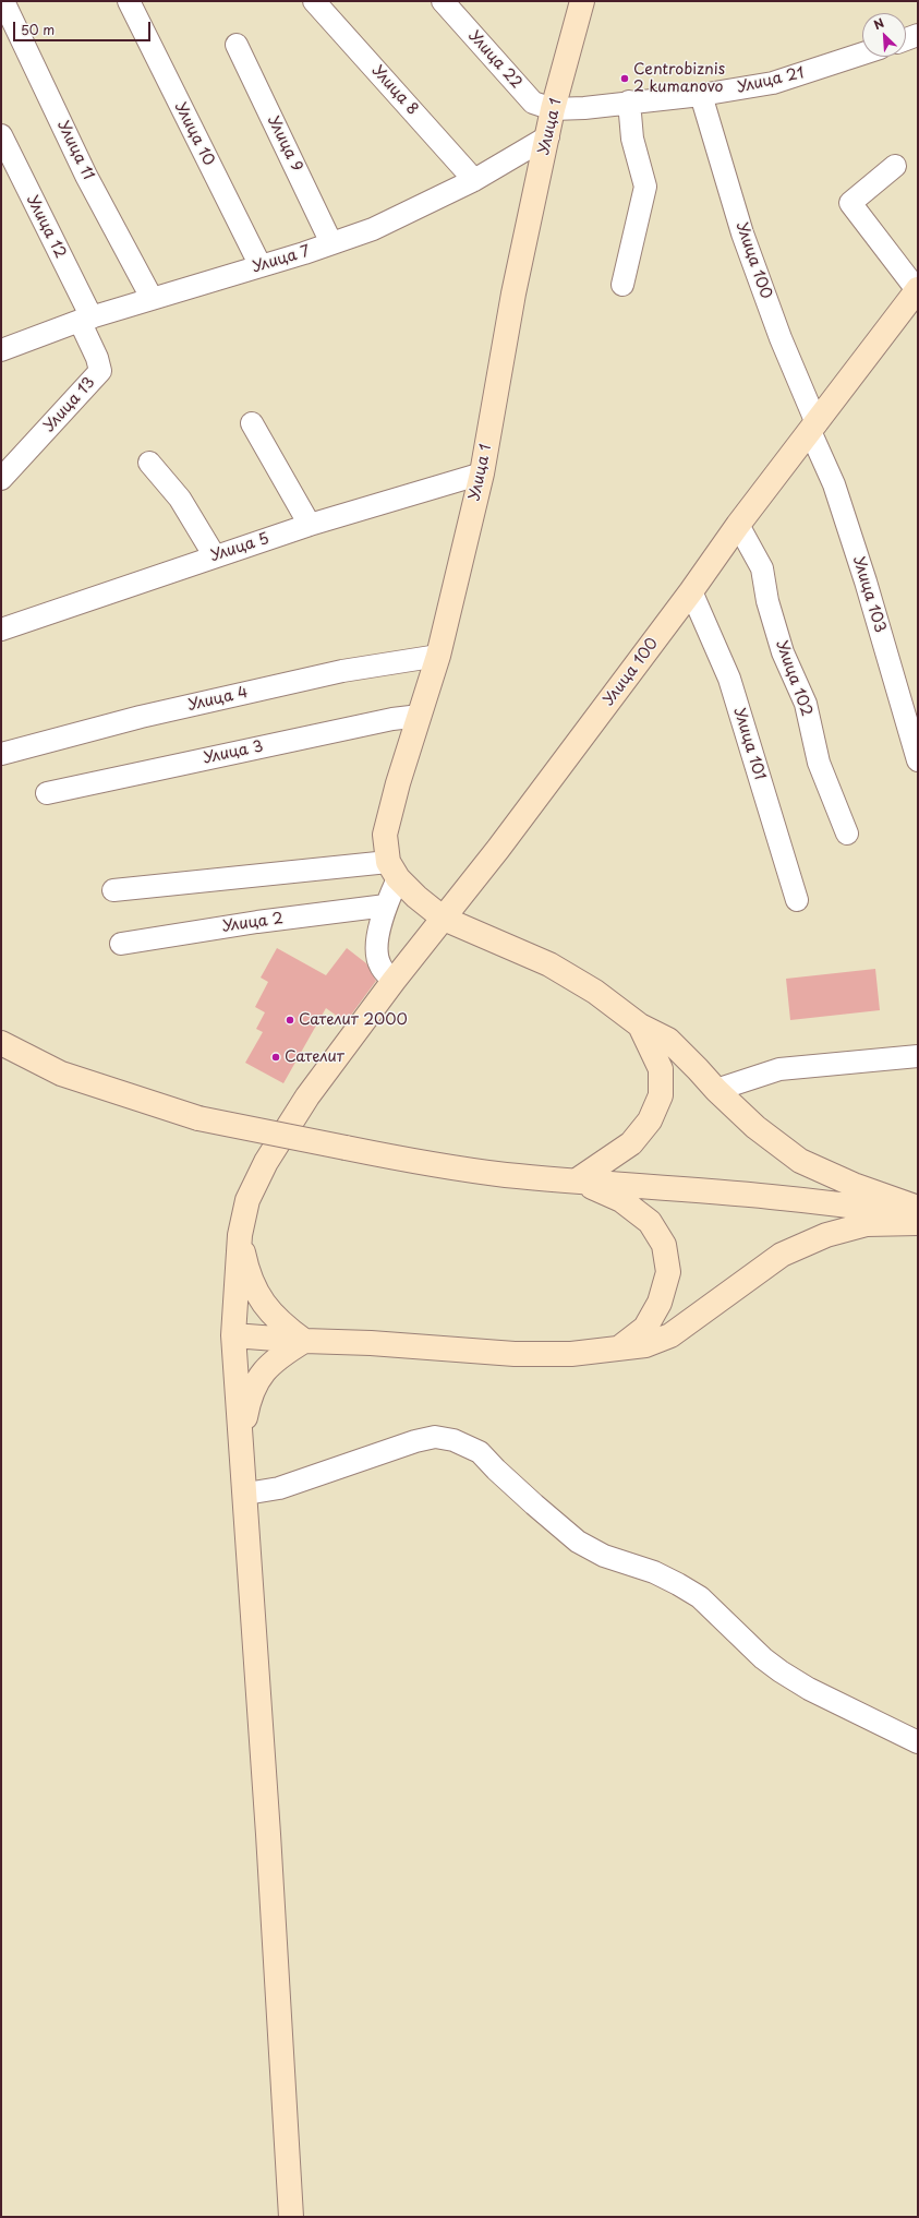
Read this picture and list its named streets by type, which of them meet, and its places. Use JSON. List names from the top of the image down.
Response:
{
  "streets": {
    "main road": ["Улица 1", "Улица 100"],
    "street": [
      "Улица 22",
      "Улица 21",
      "Улица 8",
      "Улица 10",
      "Улица 9",
      "Улица 11",
      "Улица 12",
      "Улица 7",
      "Улица 13",
      "Улица 5",
      "Улица 103",
      "Улица 102",
      "Улица 4",
      "Улица 101",
      "Улица 3",
      "Улица 2"
    ]
  },
  "crossings": [
    ["Улица 22", "Улица 21"],
    ["Улица 22", "Улица 1"],
    ["Улица 21", "Улица 1"],
    ["Улица 21", "Улица 100"],
    ["Улица 8", "Улица 7"],
    ["Улица 1", "Улица 7"],
    ["Улица 1", "Улица 5"],
    ["Улица 1", "Улица 4"],
    ["Улица 1", "Улица 3"],
    ["Улица 10", "Улица 7"],
    ["Улица 9", "Улица 7"],
    ["Улица 11", "Улица 7"],
    ["Улица 12", "Улица 7"],
    ["Улица 12", "Улица 13"],
    ["Улица 7", "Улица 13"],
    ["Улица 100", "Улица 103"],
    ["Улица 100", "Улица 102"],
    ["Улица 100", "Улица 101"]
  ],
  "places": ["Centrobiznis 2 kumanovo", "Сателит 2000", "Сателит"],
  "scale_bar": "50 m",
  "north": "top left"
}
